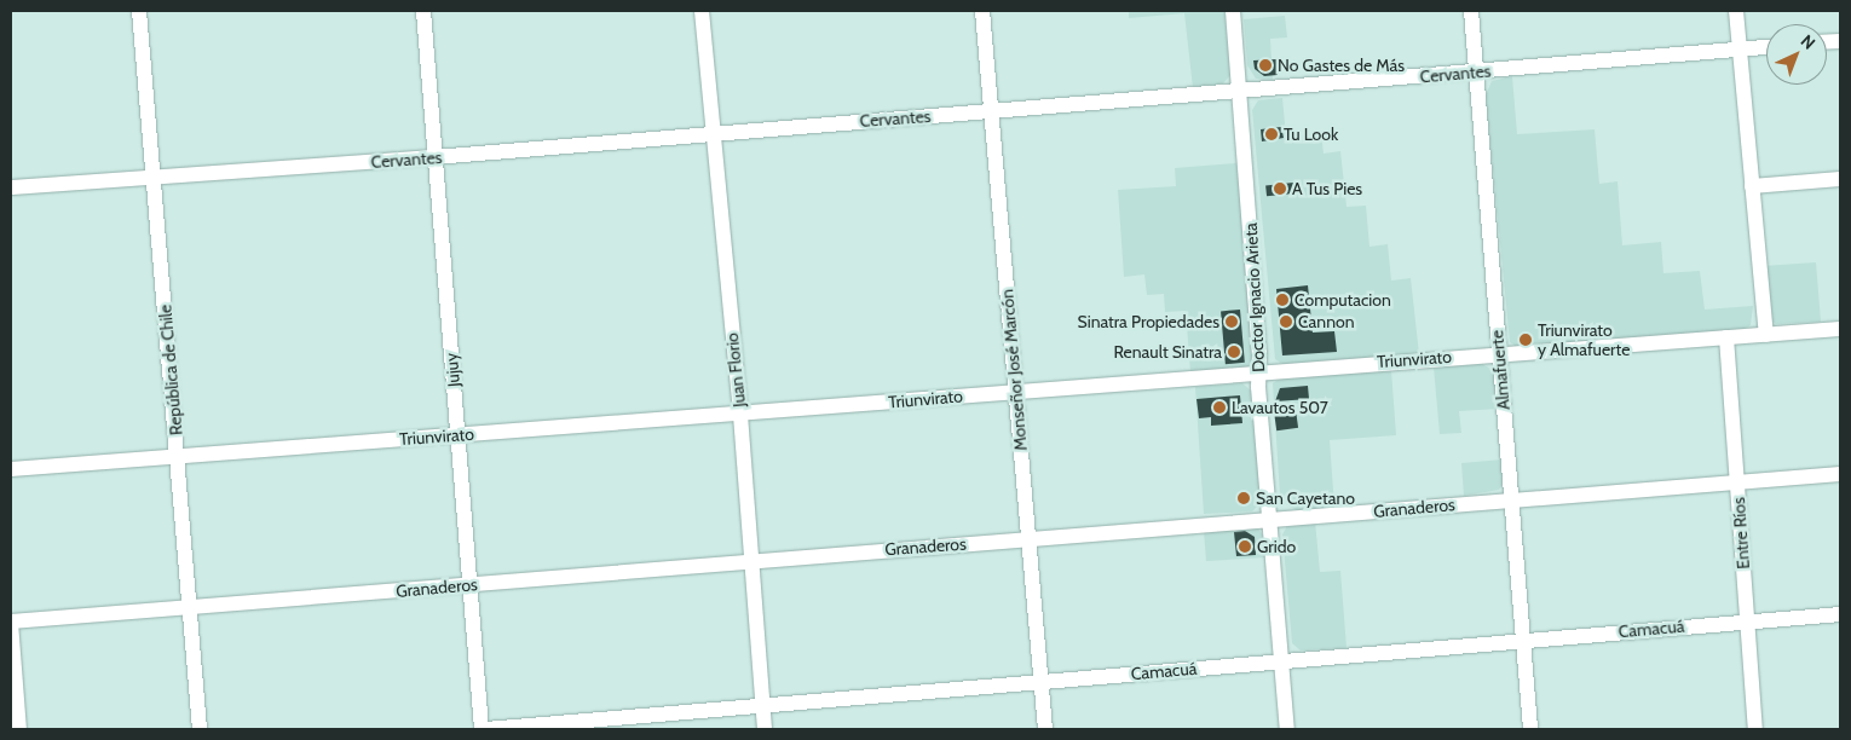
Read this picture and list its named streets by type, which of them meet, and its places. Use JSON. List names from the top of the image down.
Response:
{
  "streets": {
    "street": [
      "Cervantes",
      "Doctor Ignacio Arieta",
      "Triunvirato",
      "República de Chile",
      "Jujuy",
      "Juan Florio",
      "Monseñor José Marcón",
      "Almafuerte",
      "Granaderos",
      "Entre Ríos",
      "Camacuá"
    ]
  },
  "crossings": [
    ["Cervantes", "Doctor Ignacio Arieta"],
    ["Cervantes", "República de Chile"],
    ["Cervantes", "Jujuy"],
    ["Cervantes", "Juan Florio"],
    ["Cervantes", "Monseñor José Marcón"],
    ["Cervantes", "Almafuerte"],
    ["Doctor Ignacio Arieta", "Triunvirato"],
    ["Doctor Ignacio Arieta", "Granaderos"],
    ["Doctor Ignacio Arieta", "Camacuá"],
    ["Triunvirato", "República de Chile"],
    ["Triunvirato", "Jujuy"],
    ["Triunvirato", "Juan Florio"],
    ["Triunvirato", "Monseñor José Marcón"],
    ["Triunvirato", "Almafuerte"],
    ["Triunvirato", "Entre Ríos"],
    ["República de Chile", "Granaderos"],
    ["Jujuy", "Granaderos"],
    ["Juan Florio", "Granaderos"],
    ["Juan Florio", "Camacuá"],
    ["Monseñor José Marcón", "Granaderos"],
    ["Monseñor José Marcón", "Camacuá"],
    ["Almafuerte", "Granaderos"],
    ["Almafuerte", "Camacuá"],
    ["Granaderos", "Entre Ríos"],
    ["Entre Ríos", "Camacuá"]
  ],
  "places": [
    "No Gastes de Más",
    "Tu Look",
    "A Tus Pies",
    "Computacion",
    "Sinatra Propiedades",
    "Cannon",
    "Triunvirato y Almafuerte",
    "Renault Sinatra",
    "Lavautos 507",
    "San Cayetano",
    "Grido"
  ],
  "north": "top right"
}
